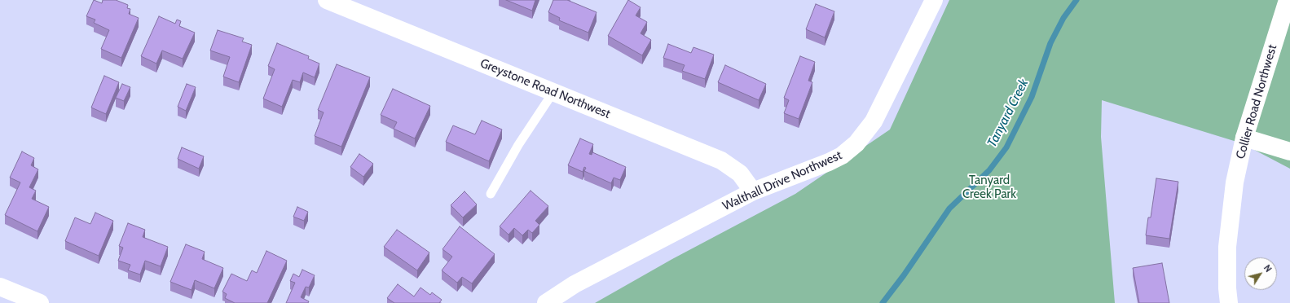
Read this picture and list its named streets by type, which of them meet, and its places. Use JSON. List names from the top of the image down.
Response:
{
  "streets": {
    "street": ["Greystone Road Northwest", "Collier Road Northwest", "Walthall Drive Northwest"]
  },
  "crossings": [
    ["Greystone Road Northwest", "Walthall Drive Northwest"]
  ],
  "water": ["Tanyard Creek"],
  "parks": ["Tanyard Creek Park"],
  "north": "top right"
}
